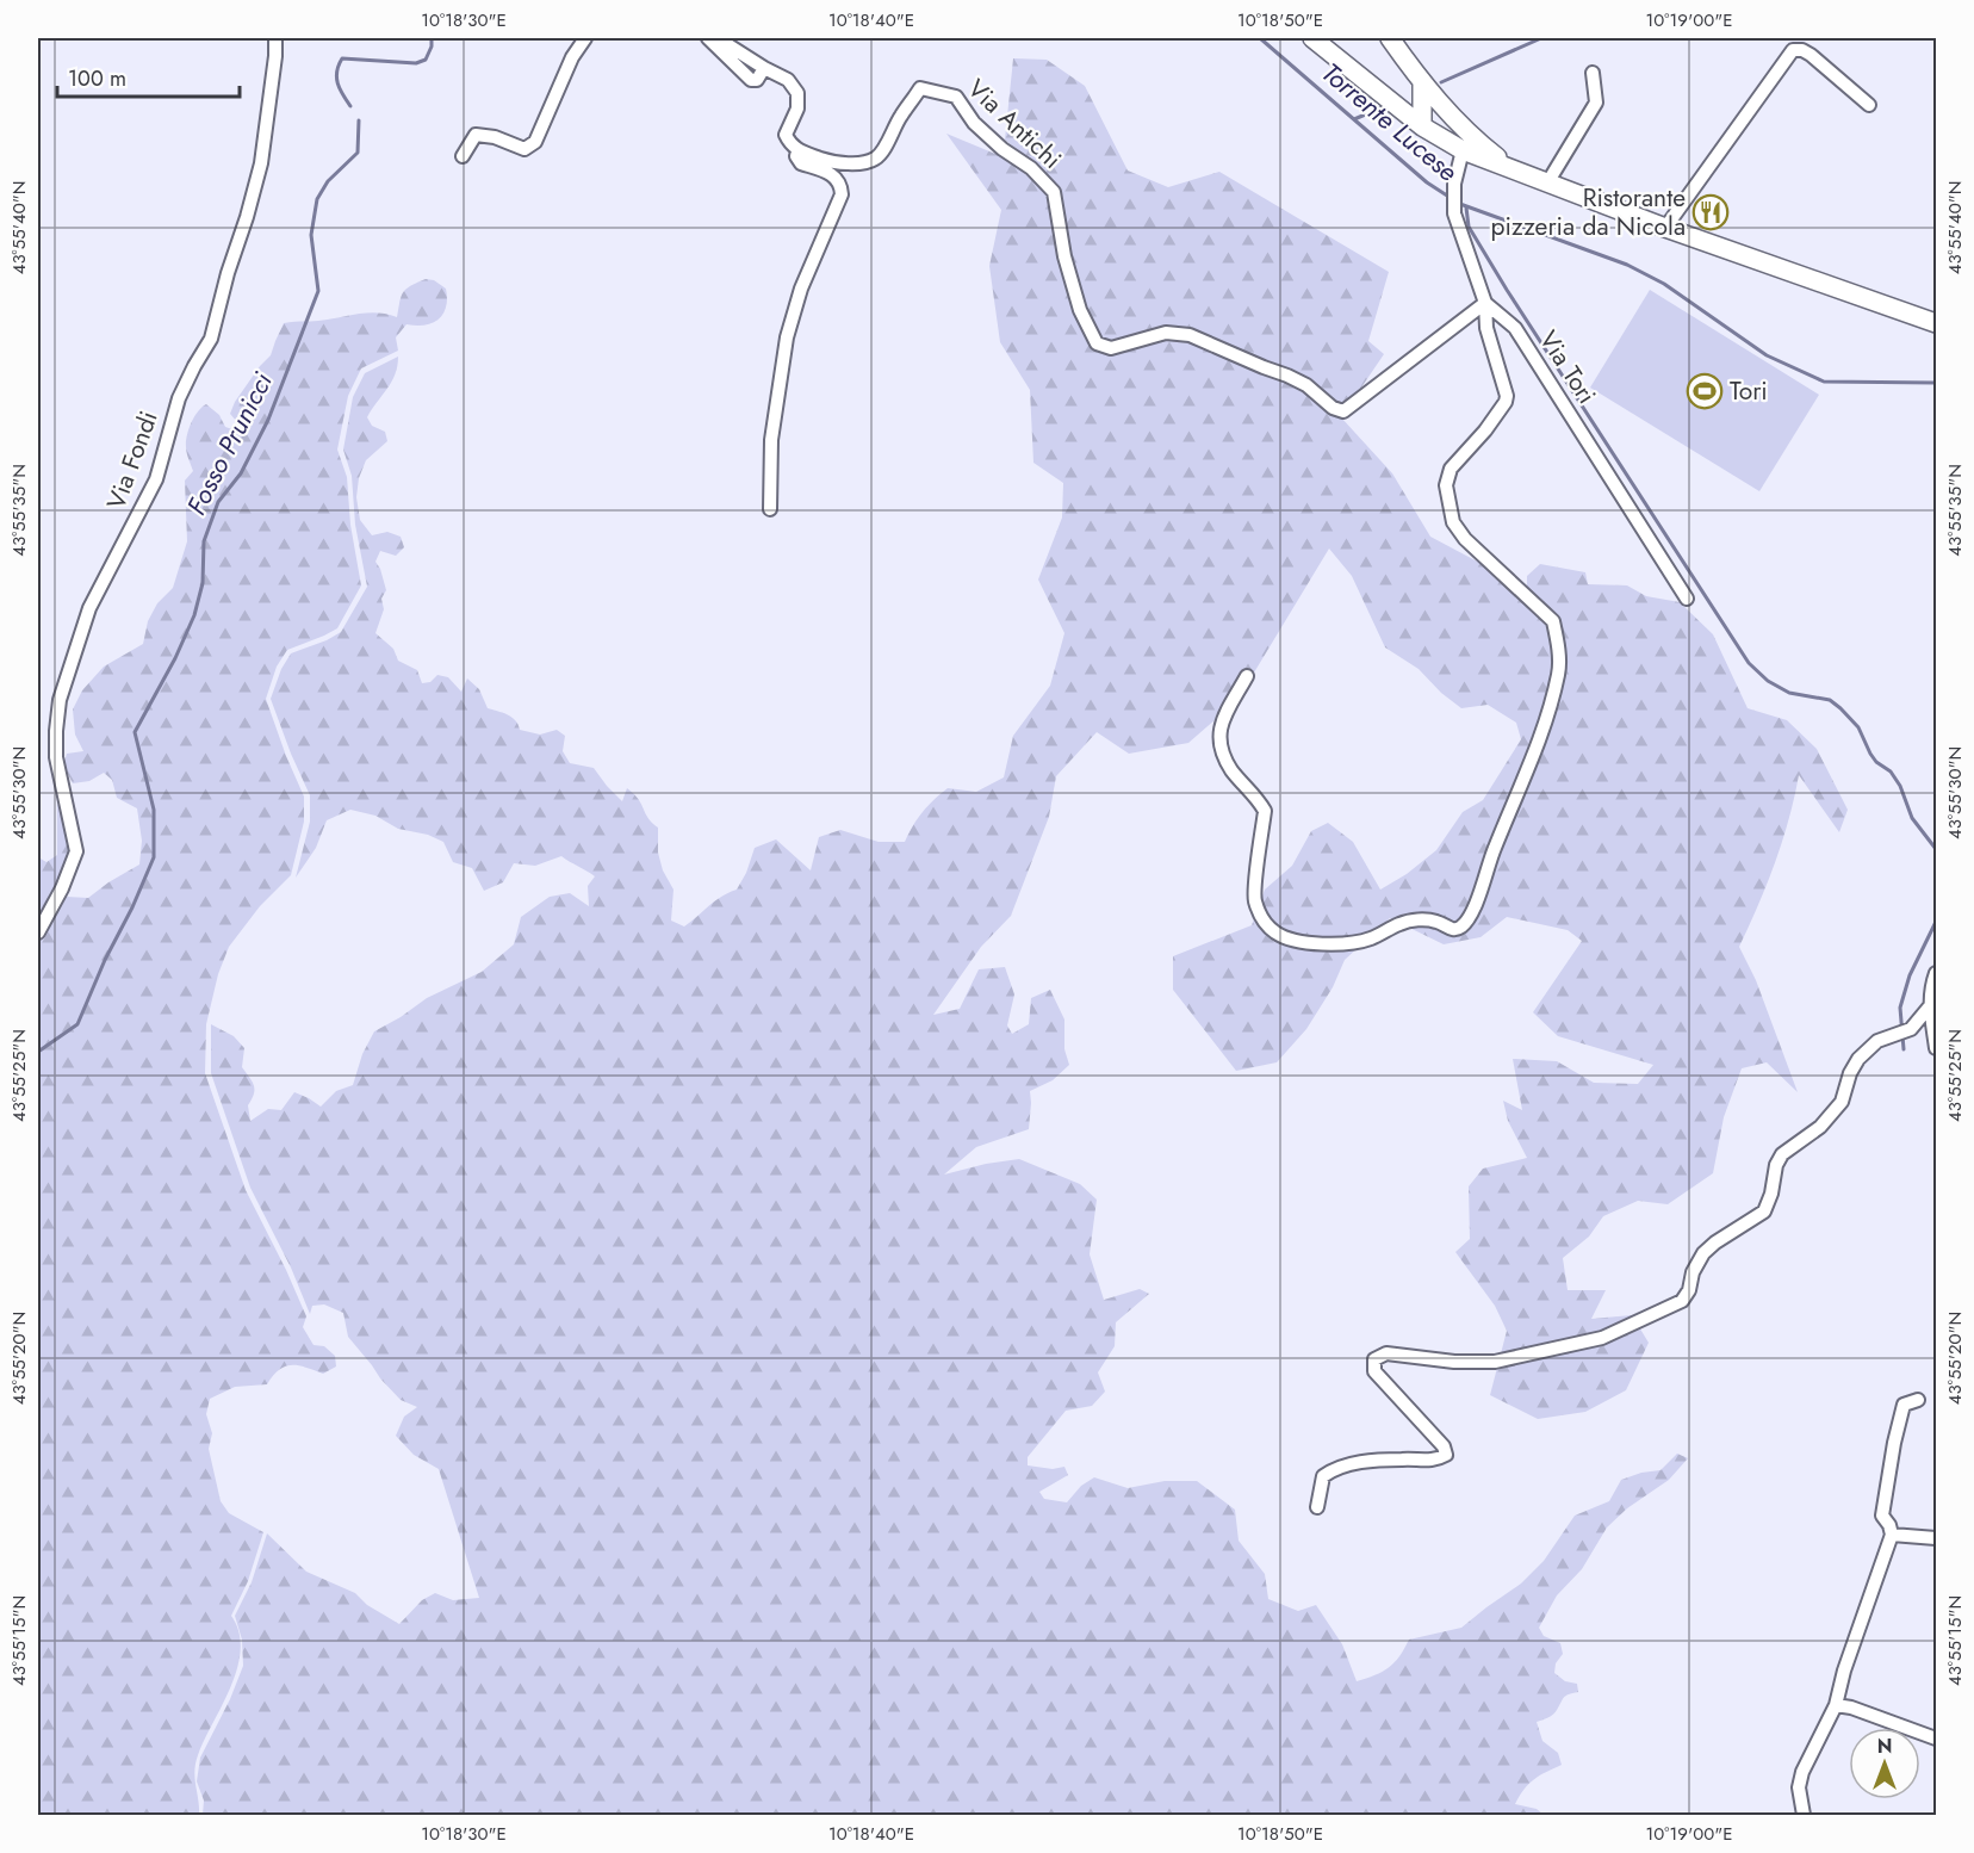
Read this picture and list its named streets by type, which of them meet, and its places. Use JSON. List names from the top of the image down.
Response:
{
  "streets": {
    "street": ["Via Antichi", "Via Tori", "Via Fondi"]
  },
  "crossings": [
    ["Via Antichi", "Via Tori"]
  ],
  "water": ["Torrente Lucese", "Fosso Prunicci"],
  "places": {
    "restaurant": ["Ristorante pizzeria da Nicola"],
    "sports": ["Tori"]
  },
  "scale_bar": "100 m",
  "north": "top",
  "coordinates": [
    "10°18'30\"E",
    "10°18'40\"E",
    "10°18'50\"E",
    "10°19'00\"E",
    "43°55'40\"N",
    "43°55'35\"N",
    "43°55'30\"N",
    "43°55'25\"N",
    "43°55'20\"N",
    "43°55'15\"N"
  ]
}
